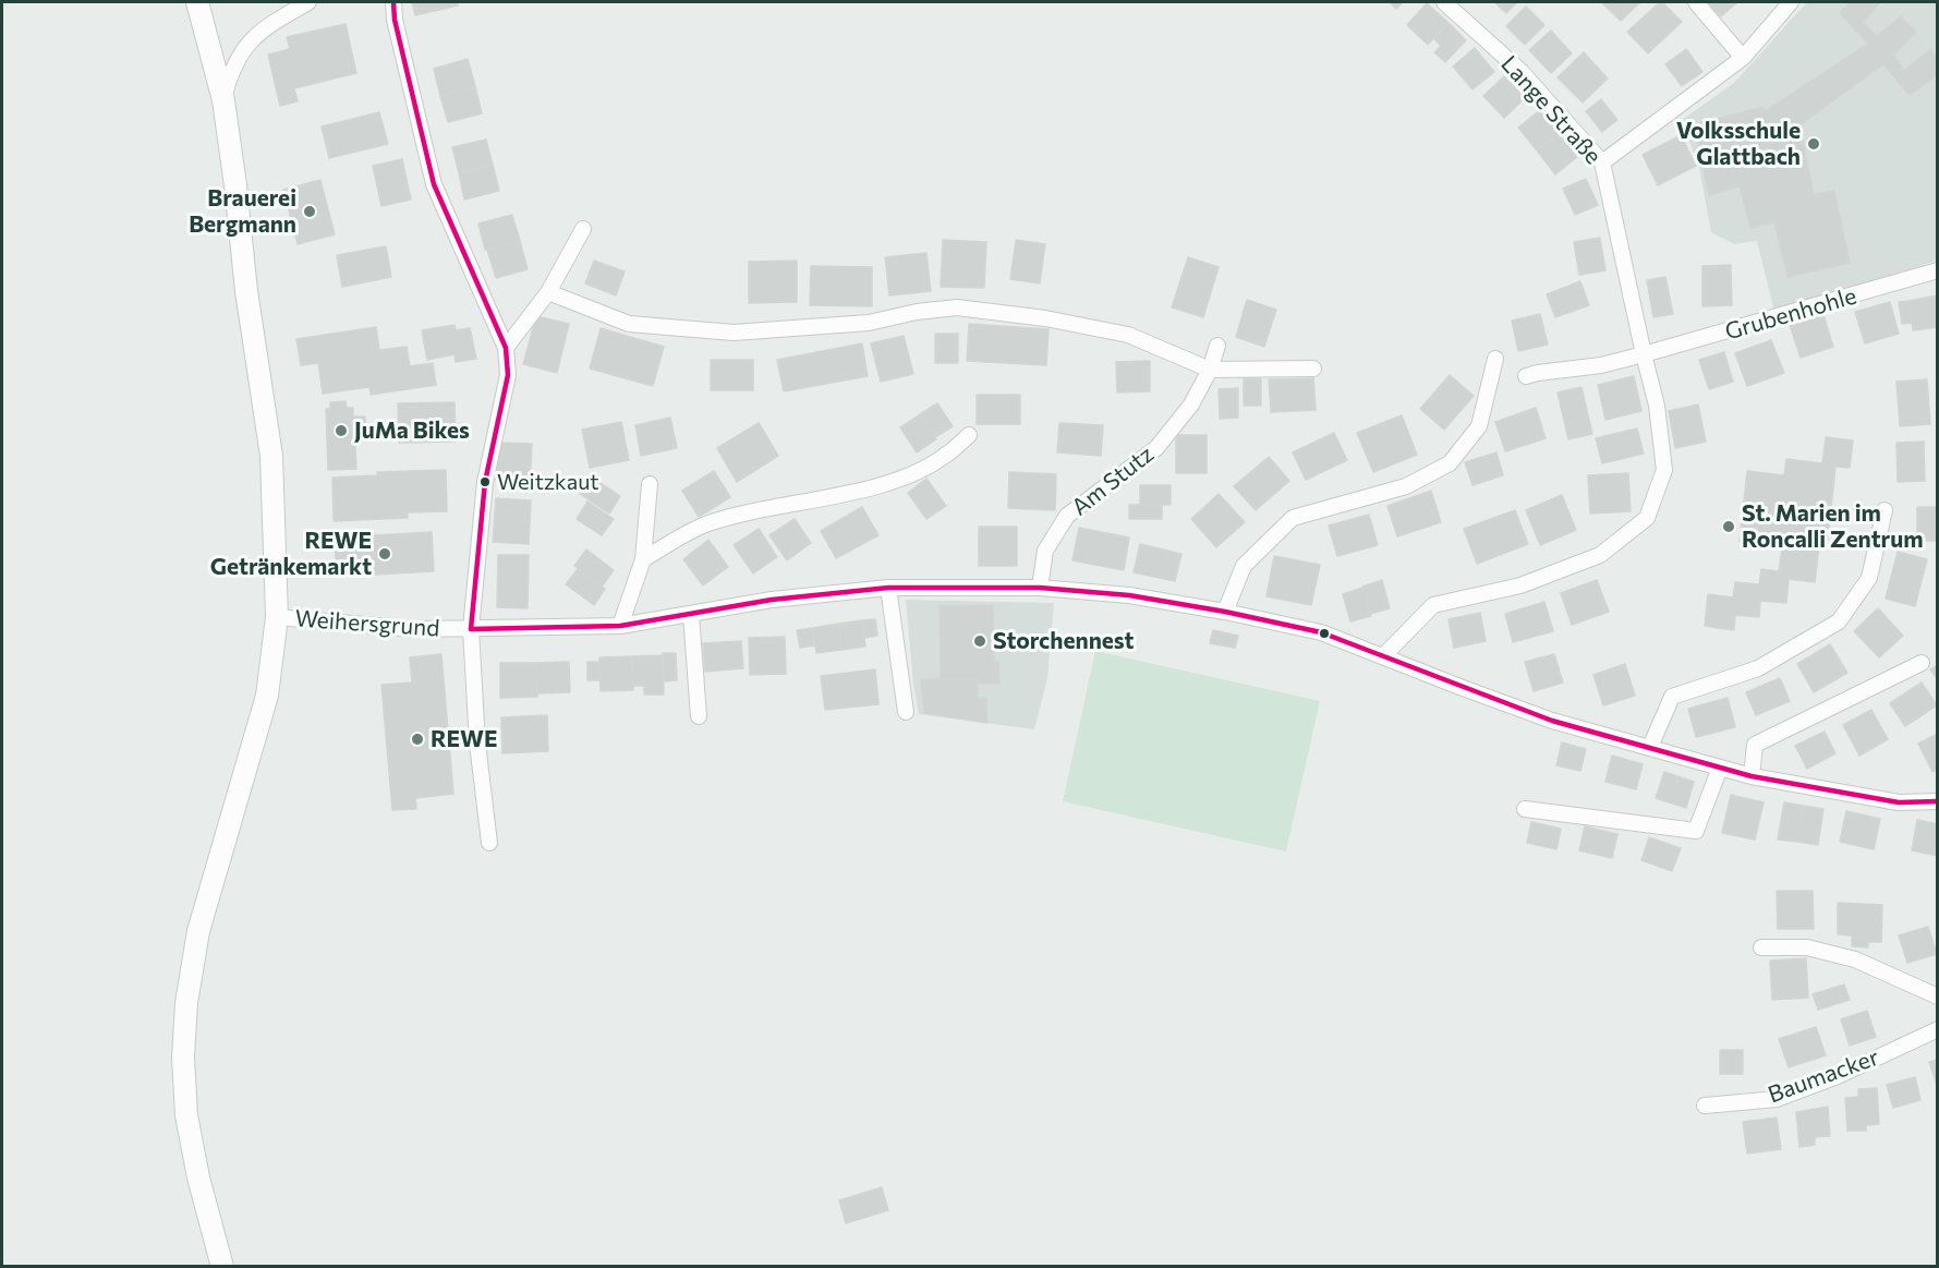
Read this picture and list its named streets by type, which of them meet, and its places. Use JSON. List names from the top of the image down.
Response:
{
  "streets": {
    "street": [
      "Lange Straße",
      "Grubenhohle",
      "Am Stutz",
      "Weihersgrund",
      "Baumacker"
    ]
  },
  "crossings": [
    ["Lange Straße", "Grubenhohle"],
    ["Lange Straße", "Weihersgrund"],
    ["Am Stutz", "Weihersgrund"]
  ],
  "places": [
    "Volksschule Glattbach",
    "Brauerei Bergmann",
    "JuMa Bikes",
    "Weitzkaut",
    "St. Marien im Roncalli Zentrum",
    "REWE Getränkemarkt",
    "Storchennest",
    "REWE"
  ]
}
